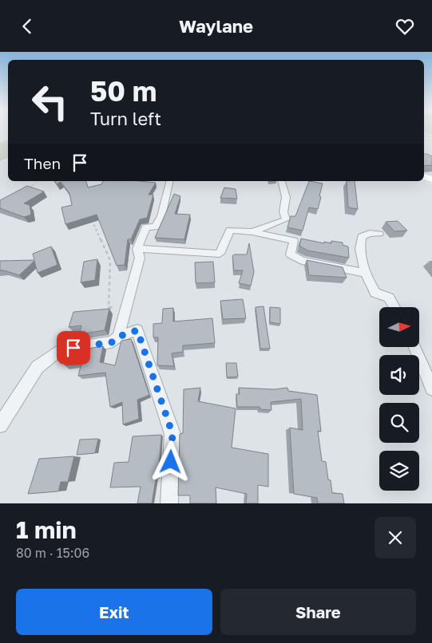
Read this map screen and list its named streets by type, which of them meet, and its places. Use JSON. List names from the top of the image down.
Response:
{
  "north": "right",
  "page": {
    "header": "Waylane",
    "turn": ["50 m", "Turn left"],
    "then": "Then",
    "heading": ["1 min", "80 m · 15:06"],
    "buttons": ["Exit", "Share"]
  }
}
